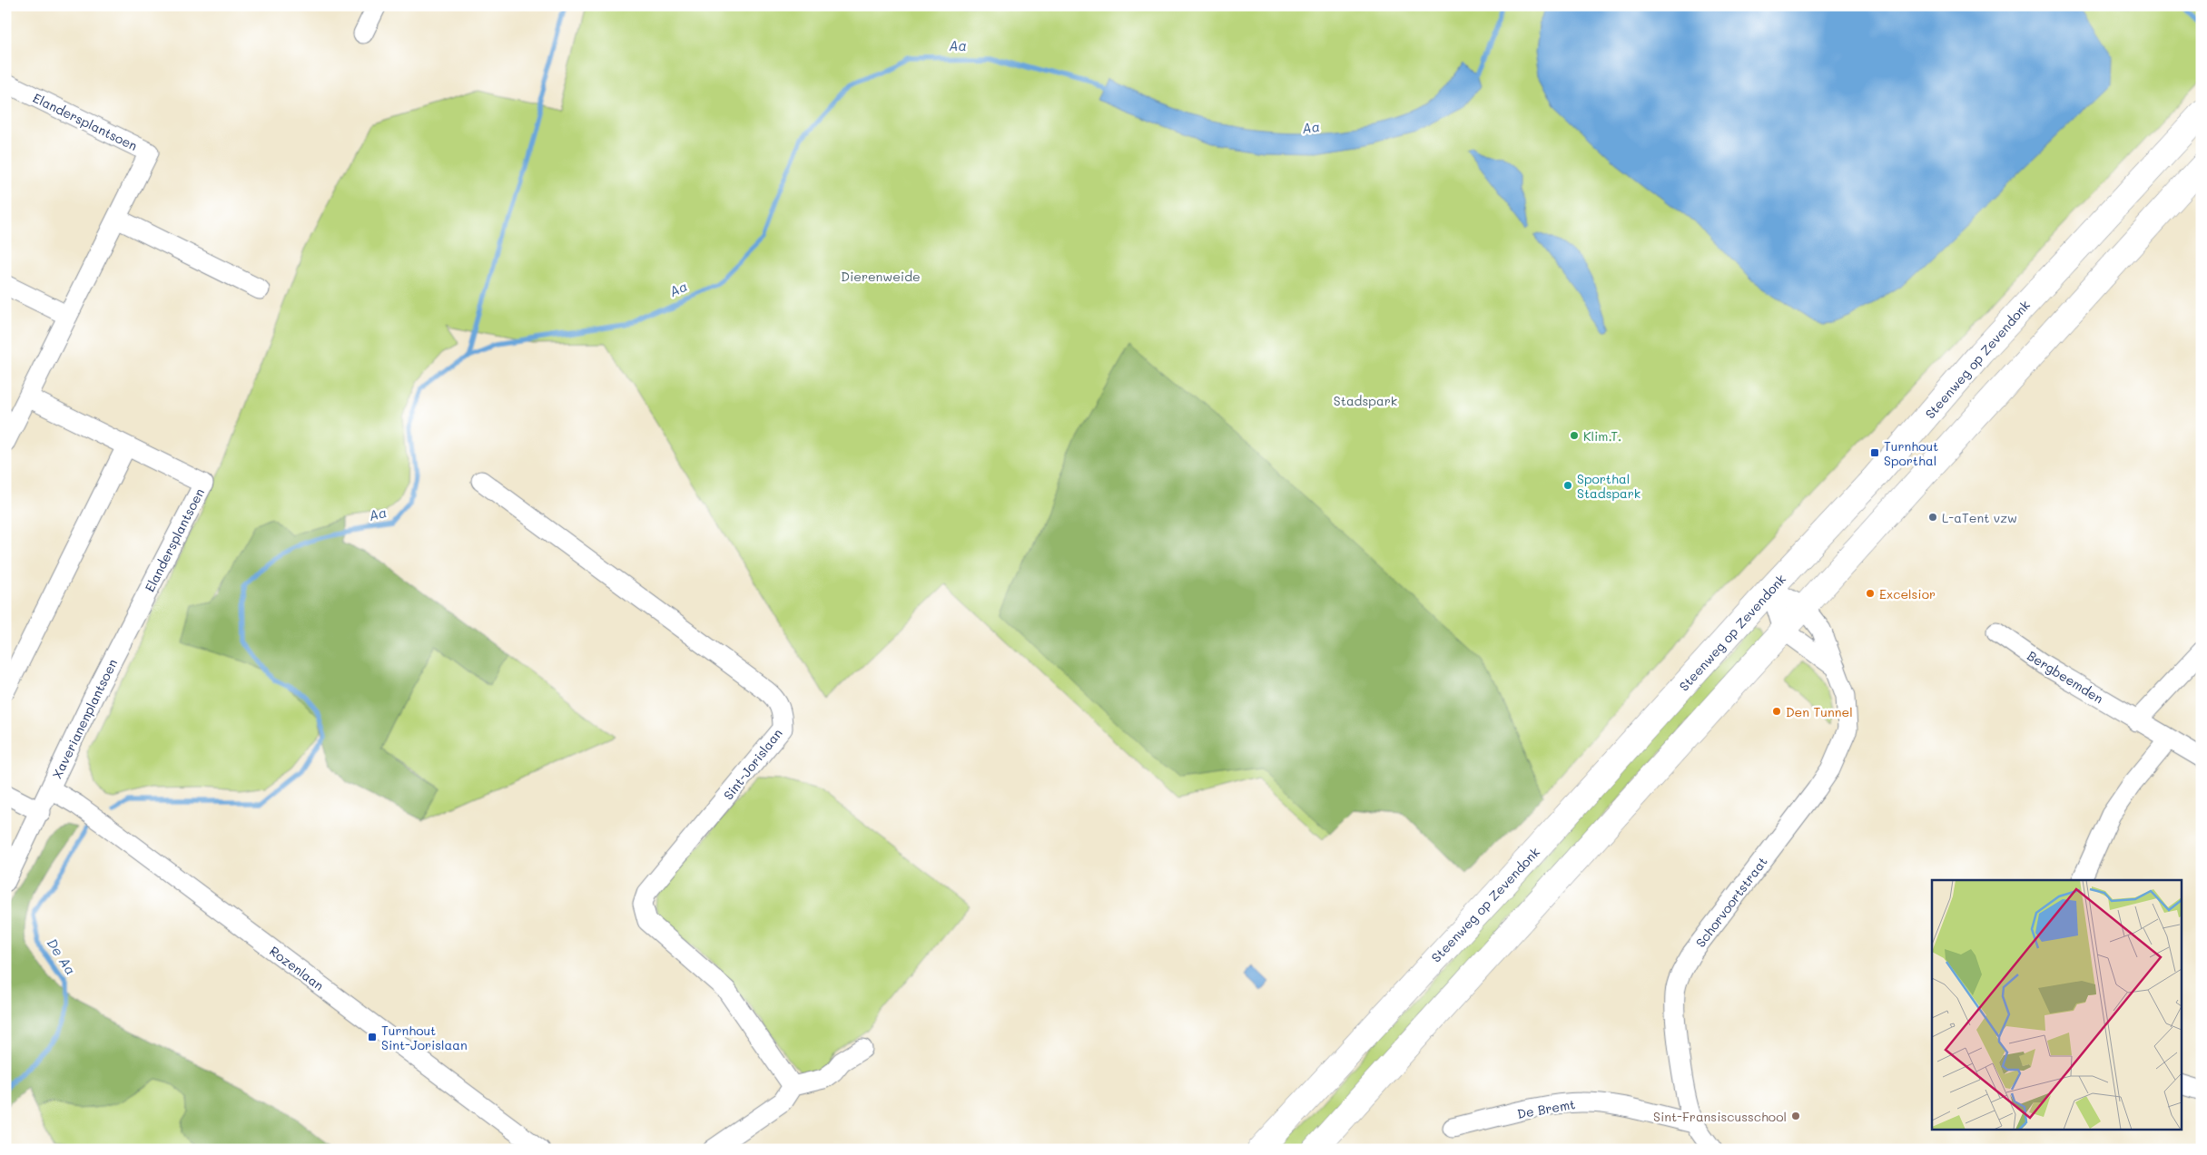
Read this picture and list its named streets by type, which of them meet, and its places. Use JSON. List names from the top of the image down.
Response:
{
  "streets": {
    "main road": ["Steenweg op Zevendonk"],
    "street": [
      "Elandersplantsoen",
      "Bergbeemden",
      "Xaverianenplantsoen",
      "Sint-Jorislaan",
      "Schorvoortstraat",
      "Rozenlaan",
      "De Bremt"
    ]
  },
  "crossings": [
    ["Elandersplantsoen", "Xaverianenplantsoen"],
    ["Steenweg op Zevendonk", "Schorvoortstraat"],
    ["Xaverianenplantsoen", "Rozenlaan"],
    ["Schorvoortstraat", "De Bremt"]
  ],
  "water": ["Aa", "De Aa"],
  "parks": ["Dierenweide", "Stadspark"],
  "places": {
    "other": [
      "Klim.T.",
      "Sporthal Stadspark",
      "L-aTent vzw",
      "Excelsior",
      "Den Tunnel",
      "Sint-Fransiscusschool"
    ],
    "transit": ["Turnhout Sporthal", "Turnhout Sint-Jorislaan"]
  }
}
